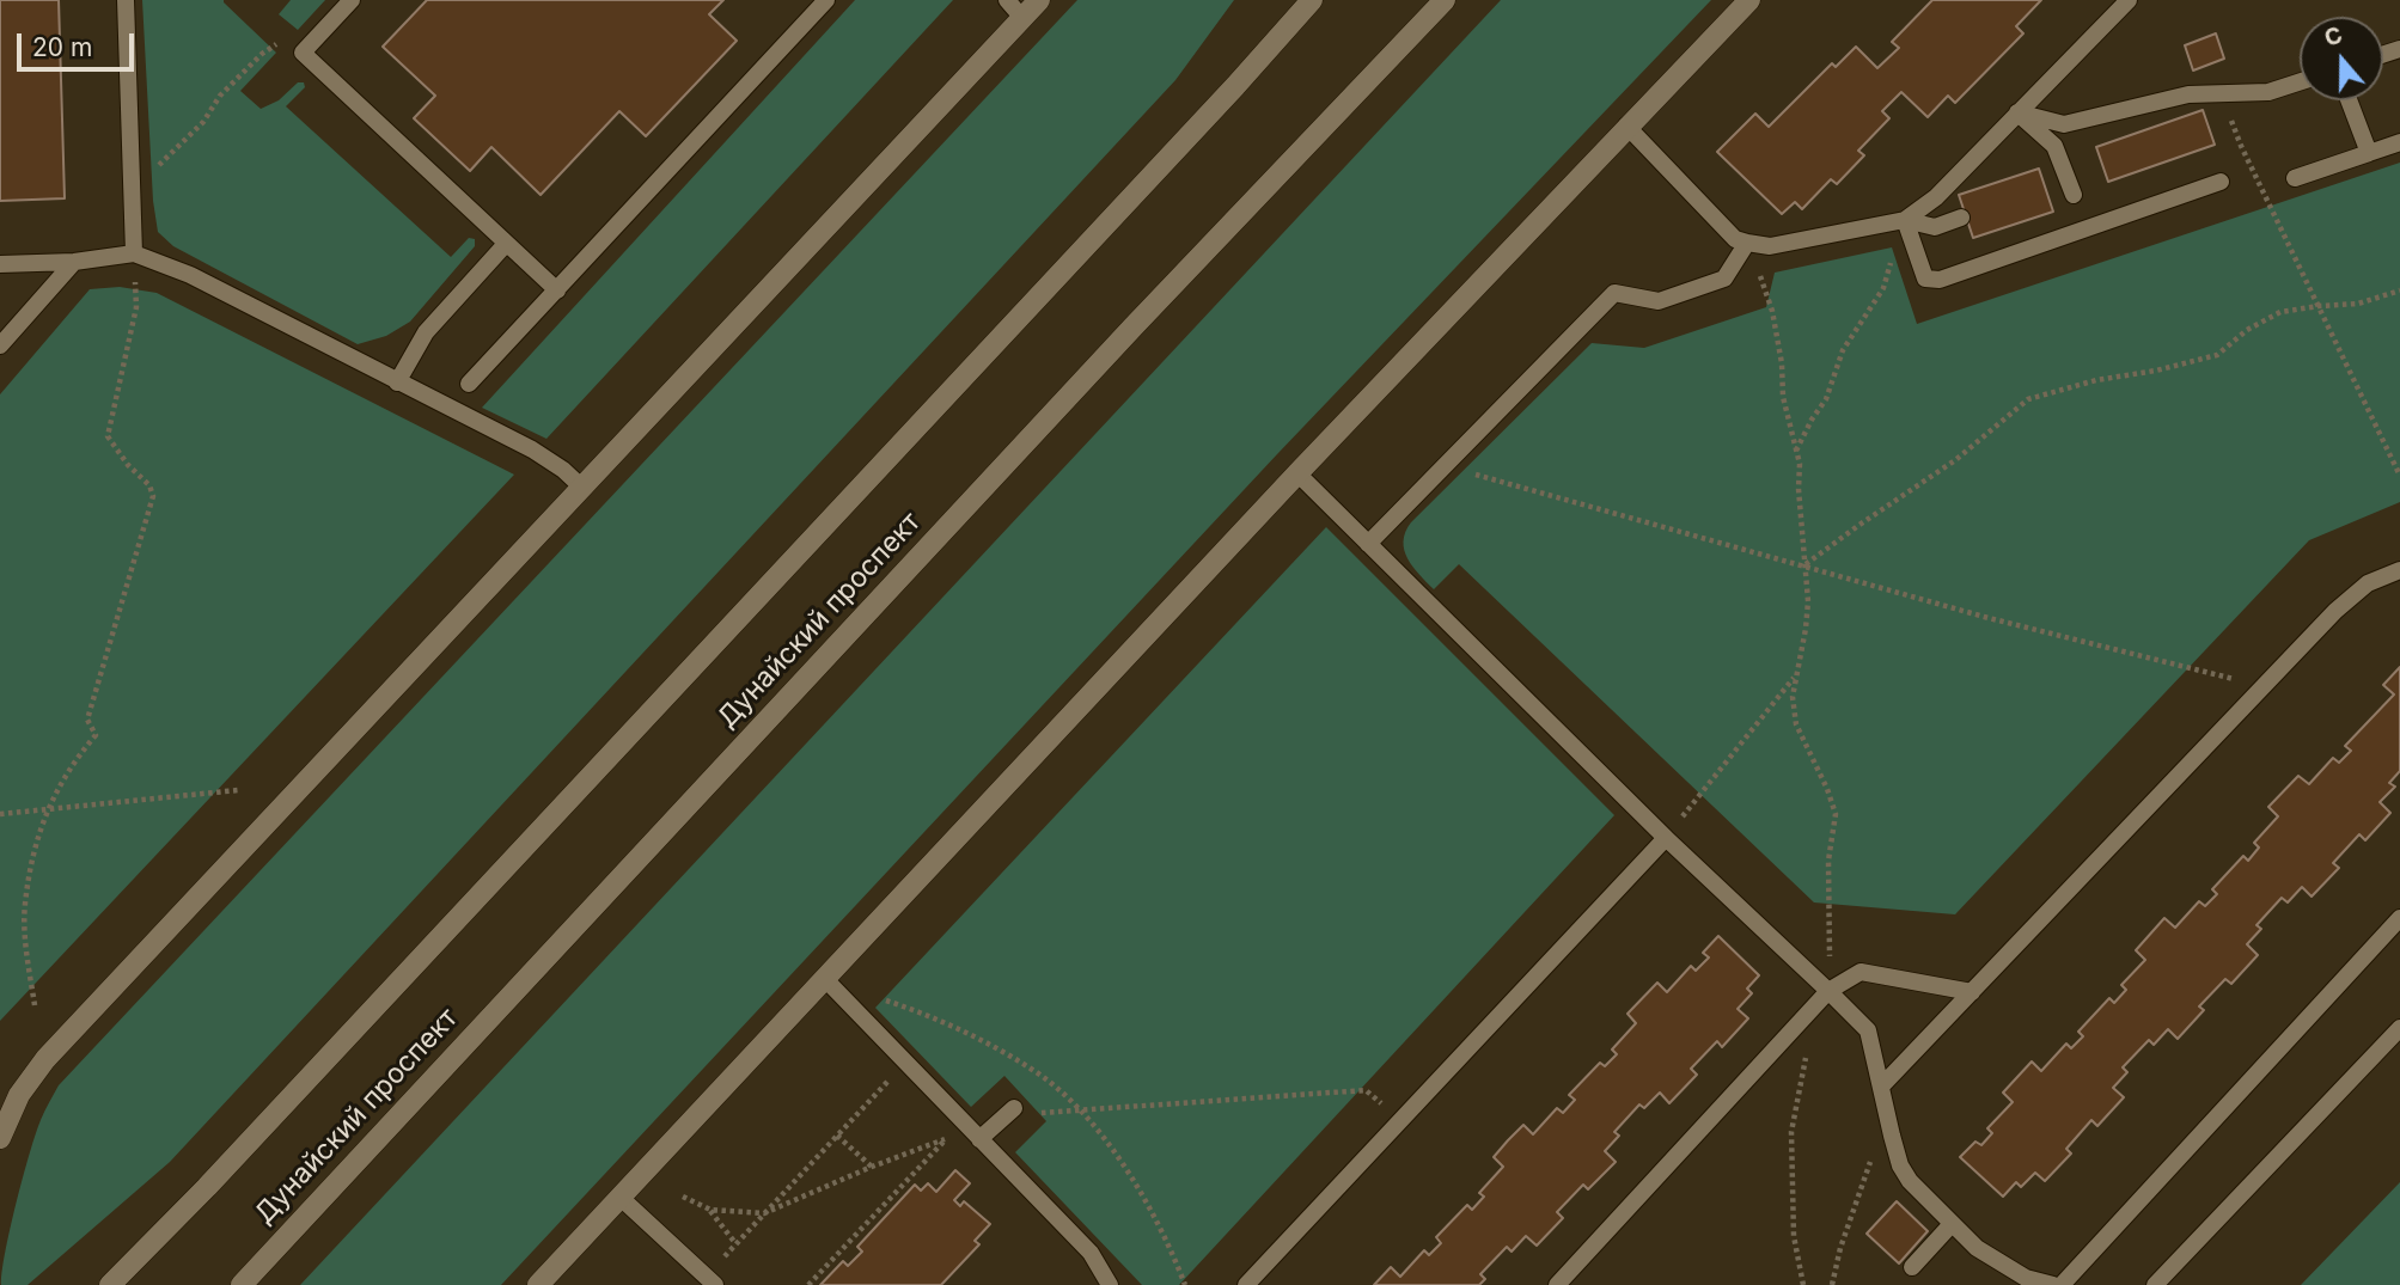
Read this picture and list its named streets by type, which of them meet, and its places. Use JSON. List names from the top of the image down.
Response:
{
  "streets": {
    "main road": ["Дунайский проспект"]
  },
  "scale_bar": "20 m",
  "north": "top"
}
